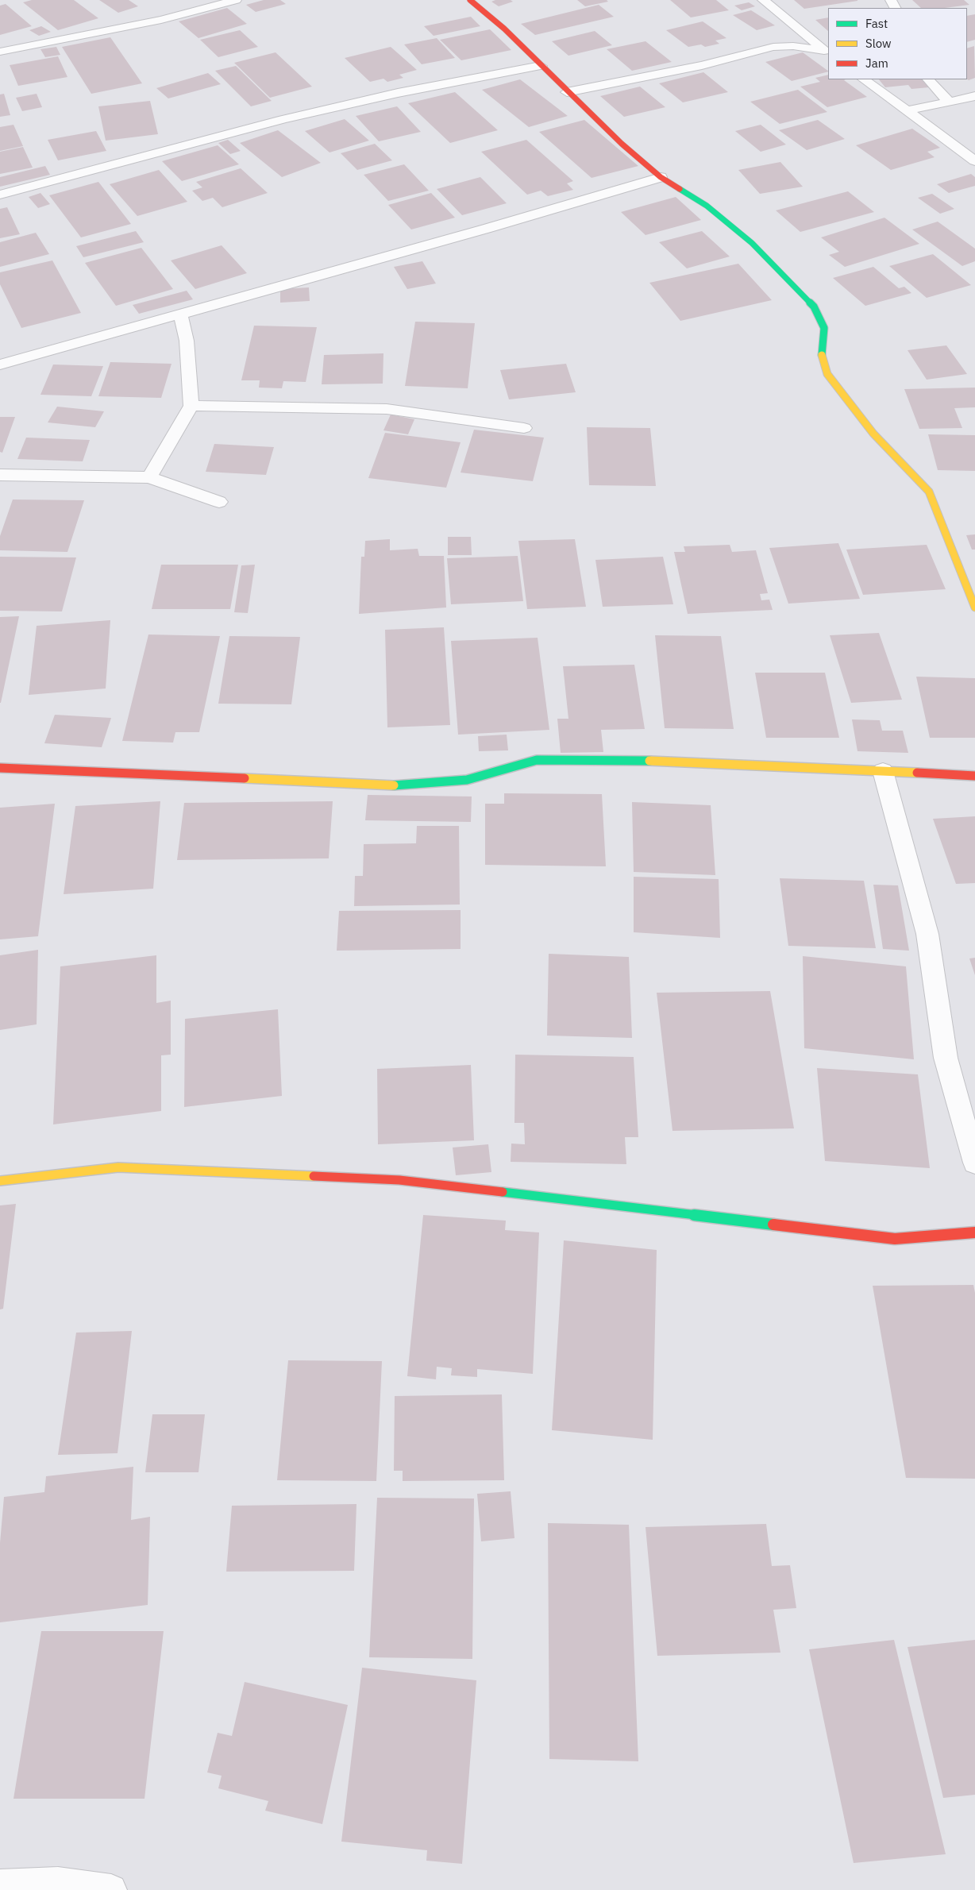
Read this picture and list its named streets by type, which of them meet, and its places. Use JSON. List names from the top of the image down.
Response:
{
  "legend": ["Fast", "Slow", "Jam"]
}
